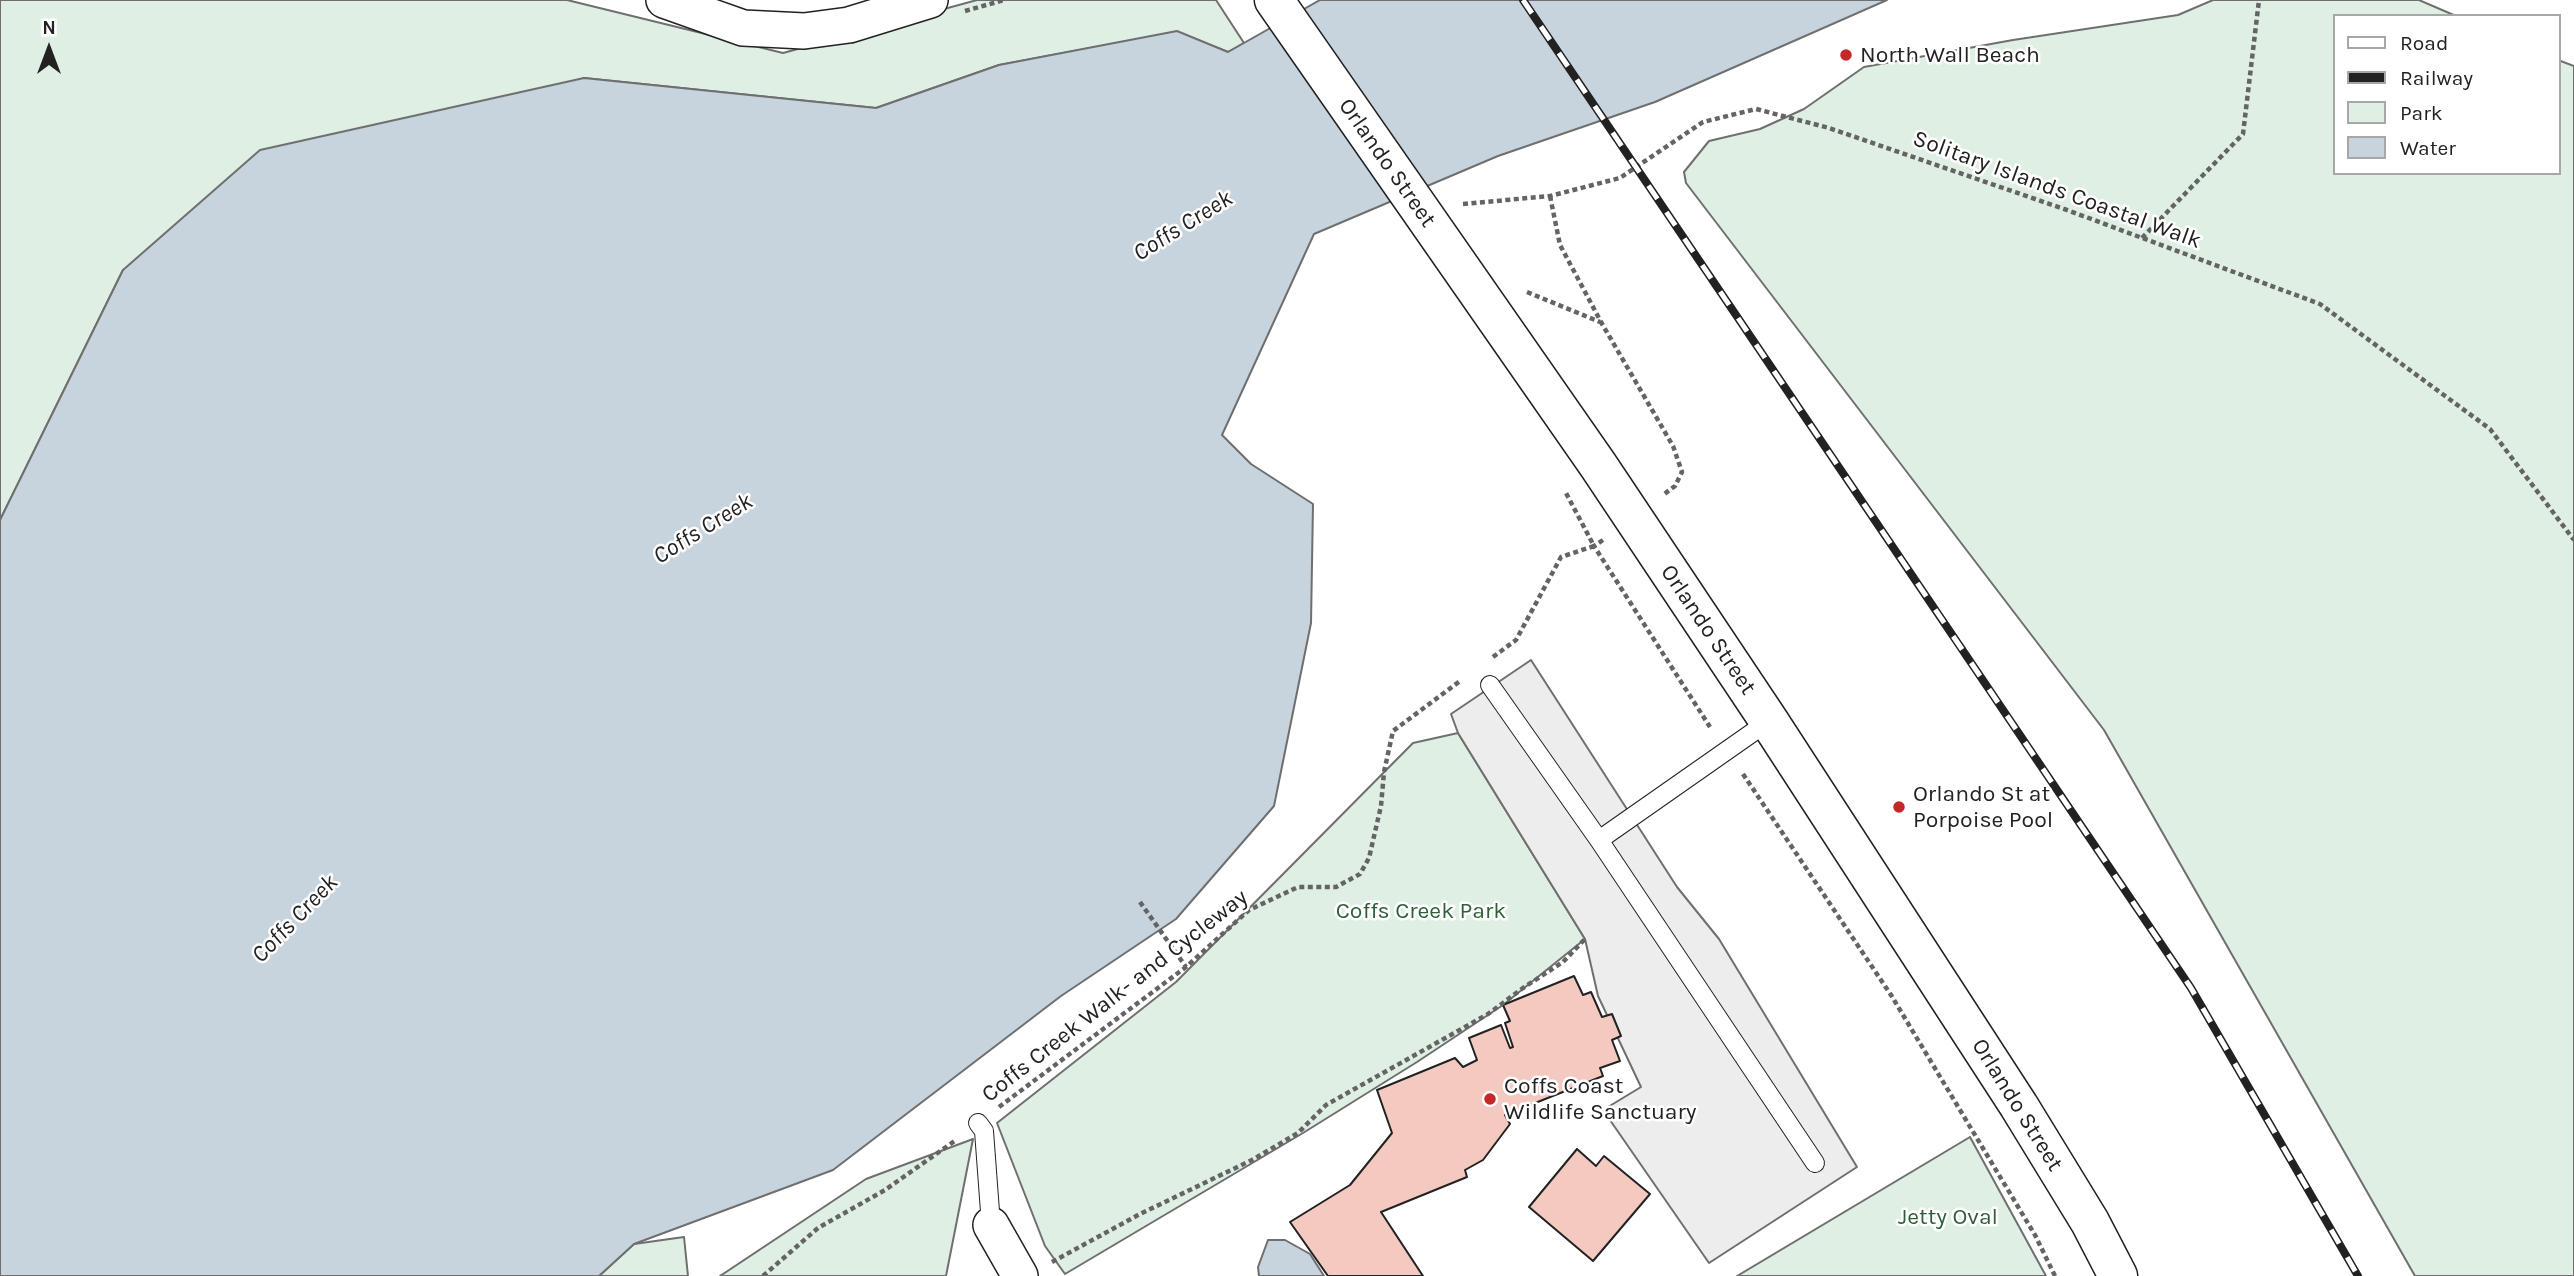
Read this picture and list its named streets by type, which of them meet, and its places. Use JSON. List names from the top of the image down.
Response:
{
  "streets": {
    "street": ["Orlando Street"],
    "path": ["Solitary Islands Coastal Walk", "Coffs Creek Walk- and Cycleway"]
  },
  "crossings": [
    ["Orlando Street", "Solitary Islands Coastal Walk"]
  ],
  "water": ["Coffs Creek"],
  "parks": ["Coffs Creek Park", "Jetty Oval"],
  "places": ["North Wall Beach", "Orlando St at Porpoise Pool", "Coffs Coast Wildlife Sanctuary"],
  "legend": [
    "Road",
    "Railway",
    "Park",
    "Water"
  ],
  "north": "top"
}
